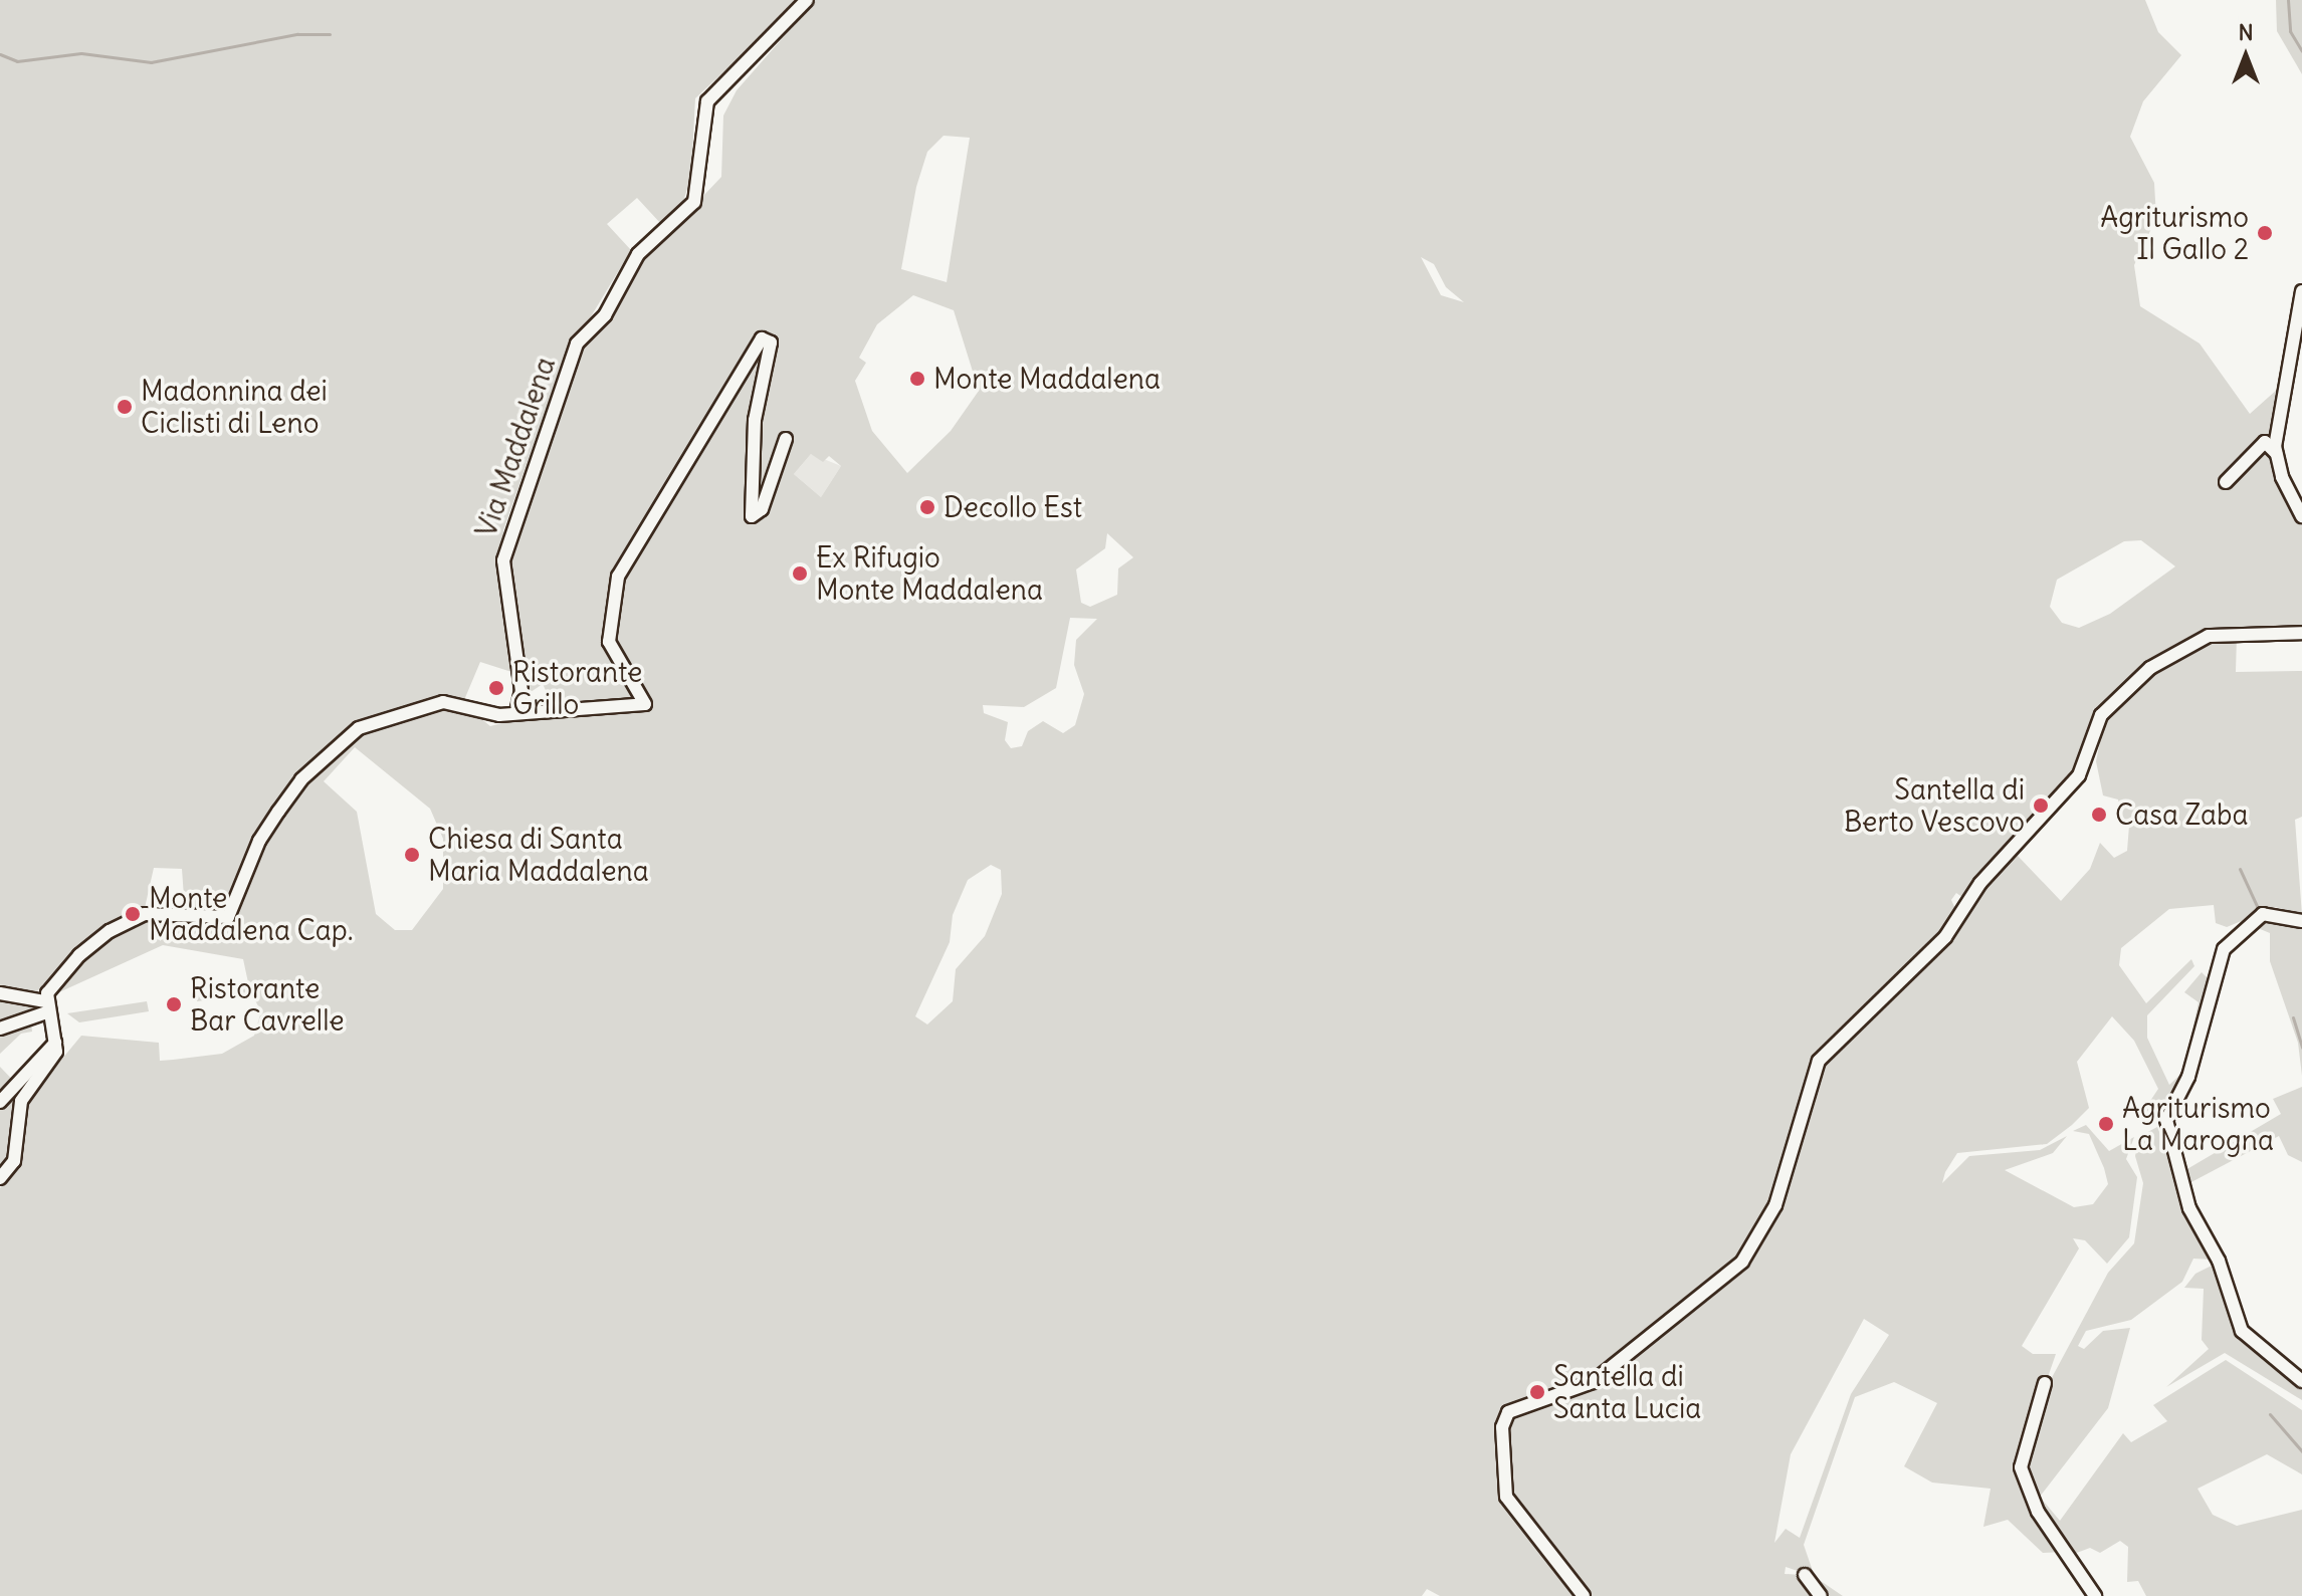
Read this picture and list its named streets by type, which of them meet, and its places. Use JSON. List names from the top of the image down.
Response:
{
  "streets": {
    "street": ["Via Maddalena"]
  },
  "places": [
    "Agriturismo Il Gallo 2",
    "Monte Maddalena",
    "Madonnina dei Ciclisti di Leno",
    "Decollo Est",
    "Ex Rifugio Monte Maddalena",
    "Ristorante Grillo",
    "Santella di Berto Vescovo",
    "Casa Zaba",
    "Chiesa di Santa Maria Maddalena",
    "Monte Maddalena Cap.",
    "Ristorante Bar Cavrelle",
    "Agriturismo La Marogna",
    "Santella di Santa Lucia"
  ],
  "north": "top"
}
